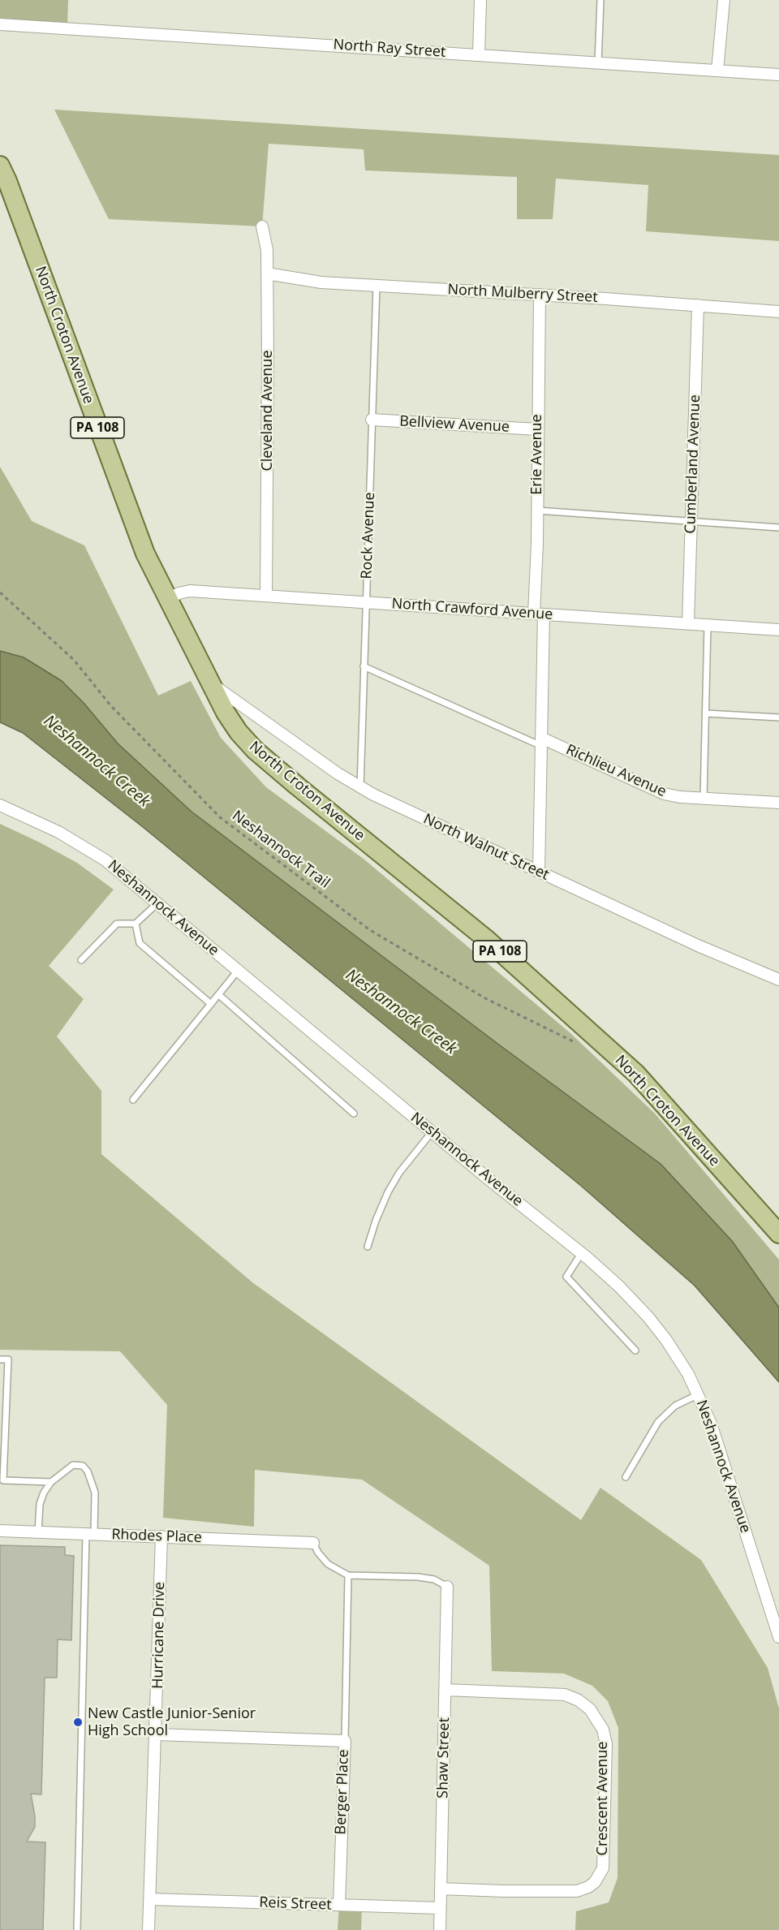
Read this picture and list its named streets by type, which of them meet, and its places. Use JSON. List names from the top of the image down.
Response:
{
  "streets": {
    "main road": ["North Croton Avenue", "PA 108"],
    "street": [
      "North Ray Street",
      "North Mulberry Street",
      "Cleveland Avenue",
      "Bellview Avenue",
      "Erie Avenue",
      "Cumberland Avenue",
      "North Crawford Avenue",
      "Richlieu Avenue",
      "North Walnut Street",
      "Neshannock Avenue",
      "Rhodes Place",
      "Hurricane Drive",
      "Shaw Street",
      "Berger Place",
      "Crescent Avenue",
      "Reis Street"
    ],
    "lane": ["Rock Avenue"],
    "path": ["Neshannock Trail"]
  },
  "crossings": [
    ["North Mulberry Street", "Cleveland Avenue"],
    ["North Mulberry Street", "Erie Avenue"],
    ["North Mulberry Street", "Cumberland Avenue"],
    ["North Mulberry Street", "Rock Avenue"],
    ["North Croton Avenue", "North Crawford Avenue"],
    ["North Croton Avenue", "North Walnut Street"],
    ["Cleveland Avenue", "North Crawford Avenue"],
    ["Bellview Avenue", "Erie Avenue"],
    ["Bellview Avenue", "Rock Avenue"],
    ["Erie Avenue", "North Crawford Avenue"],
    ["Erie Avenue", "Richlieu Avenue"],
    ["Erie Avenue", "North Walnut Street"],
    ["Cumberland Avenue", "North Crawford Avenue"],
    ["Rock Avenue", "North Crawford Avenue"],
    ["Rock Avenue", "Richlieu Avenue"],
    ["Rock Avenue", "North Walnut Street"],
    ["Rhodes Place", "Hurricane Drive"],
    ["Hurricane Drive", "Berger Place"],
    ["Shaw Street", "Crescent Avenue"],
    ["Shaw Street", "Reis Street"],
    ["Berger Place", "Reis Street"]
  ],
  "water": ["Neshannock Creek"],
  "places": ["New Castle Junior-Senior High School"]
}
